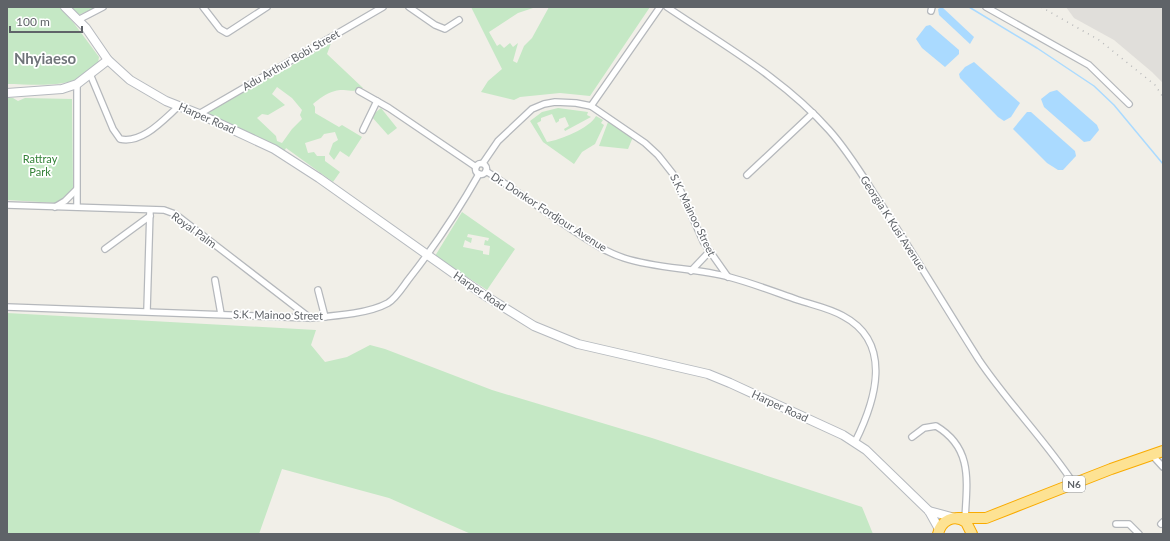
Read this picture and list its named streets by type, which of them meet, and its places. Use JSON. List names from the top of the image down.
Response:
{
  "streets": {
    "highway": ["N6"],
    "main road": ["Harper Road"],
    "street": [
      "Adu Arthur Bobi Street",
      "Dr. Donkor Fordjour Avenue",
      "S.K. Mainoo Street",
      "Georgia K Kusi Avenue",
      "Royal Palm"
    ]
  },
  "crossings": [
    ["Adu Arthur Bobi Street", "Harper Road"],
    ["Harper Road", "Dr. Donkor Fordjour Avenue"],
    ["Harper Road", "S.K. Mainoo Street"],
    ["Harper Road", "N6"],
    ["Dr. Donkor Fordjour Avenue", "S.K. Mainoo Street"],
    ["S.K. Mainoo Street", "Royal Palm"],
    ["Georgia K Kusi Avenue", "N6"]
  ],
  "districts": ["Nhyiaeso"],
  "parks": ["Rattray Park"],
  "scale_bar": "100 m"
}
